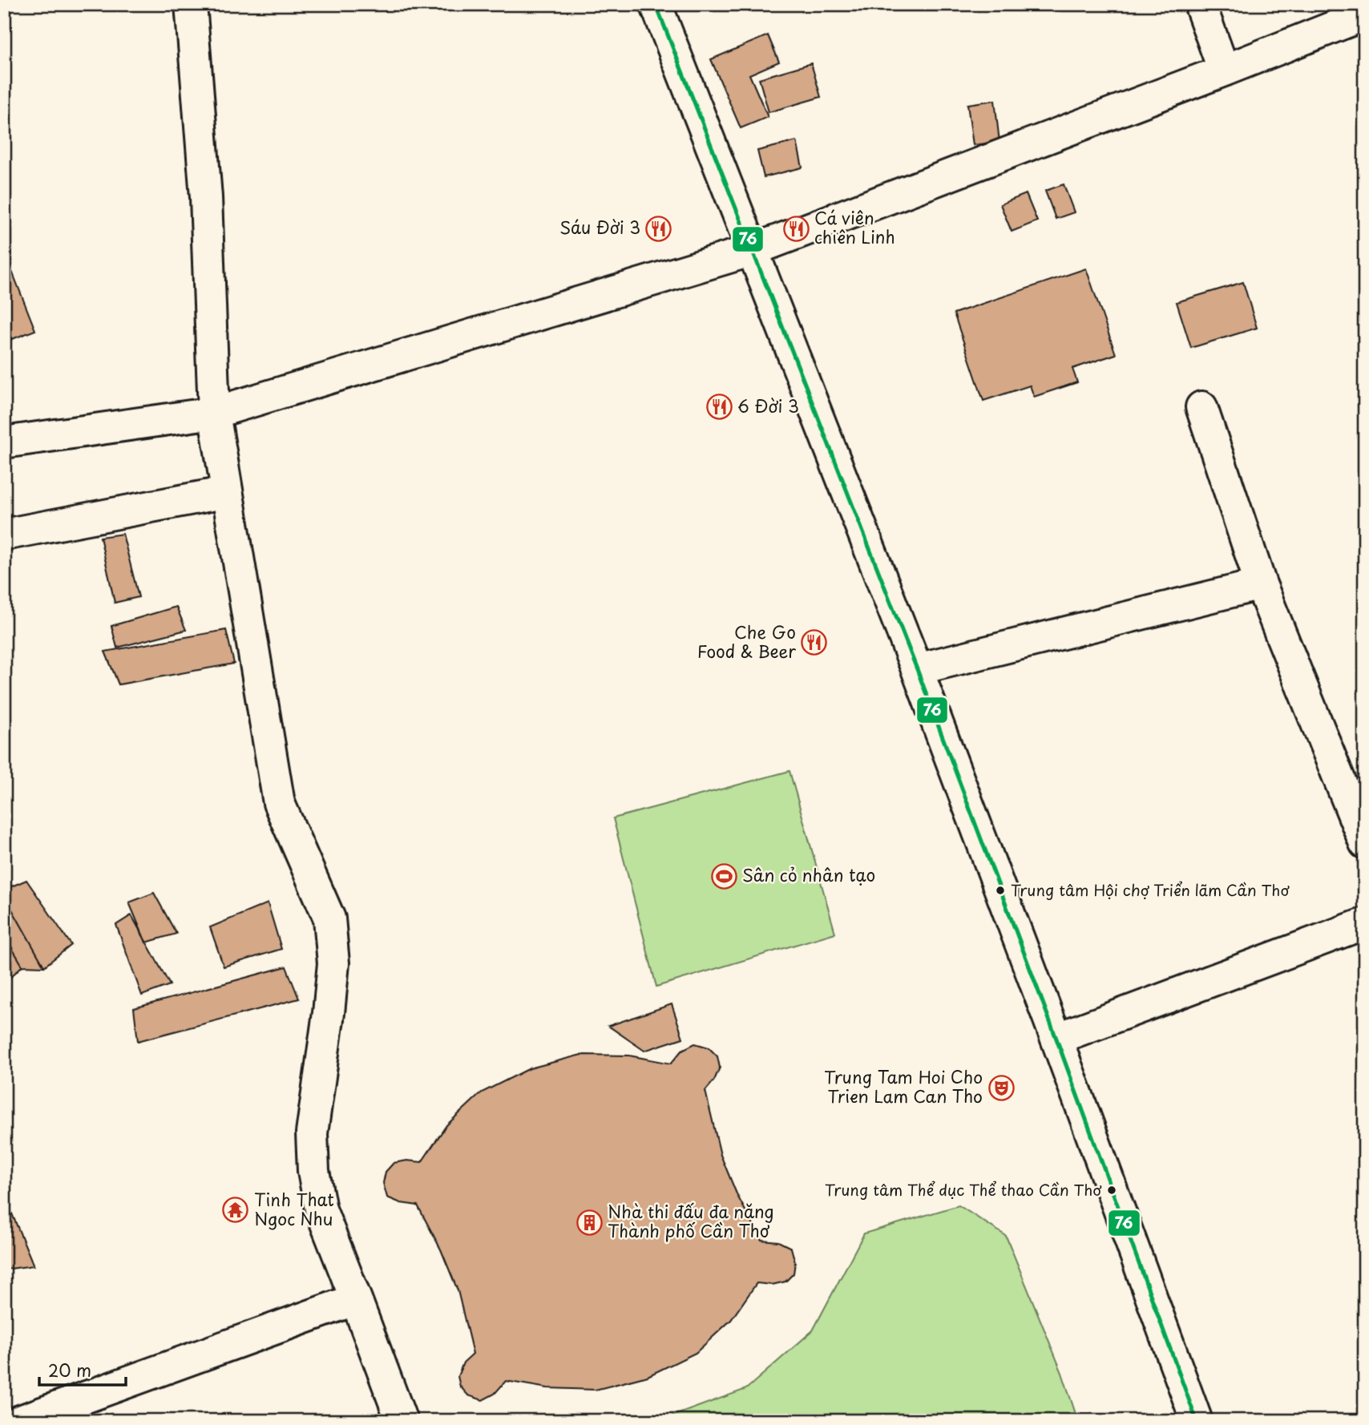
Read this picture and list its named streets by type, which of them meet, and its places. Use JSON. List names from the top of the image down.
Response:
{
  "places": {
    "restaurant": [
      "Sáu Đời 3",
      "Cá viên chiên Linh",
      "6 Đời 3",
      "Che Go Food & Beer"
    ],
    "sports": ["Sân cỏ nhân tạo"],
    "other": ["Trung tâm Hội chợ Triển lãm Cần Thơ", "Trung tâm Thể dục Thể thao Cần Thơ"],
    "theatre": ["Trung Tam Hoi Cho Trien Lam Can Tho"],
    "temple": ["Tinh That Ngoc Nhu"],
    "building": ["Nhà thi đấu đa năng Thành phố Cần Thơ"]
  },
  "lines": ["transit line 76"],
  "scale_bar": "20 m"
}
